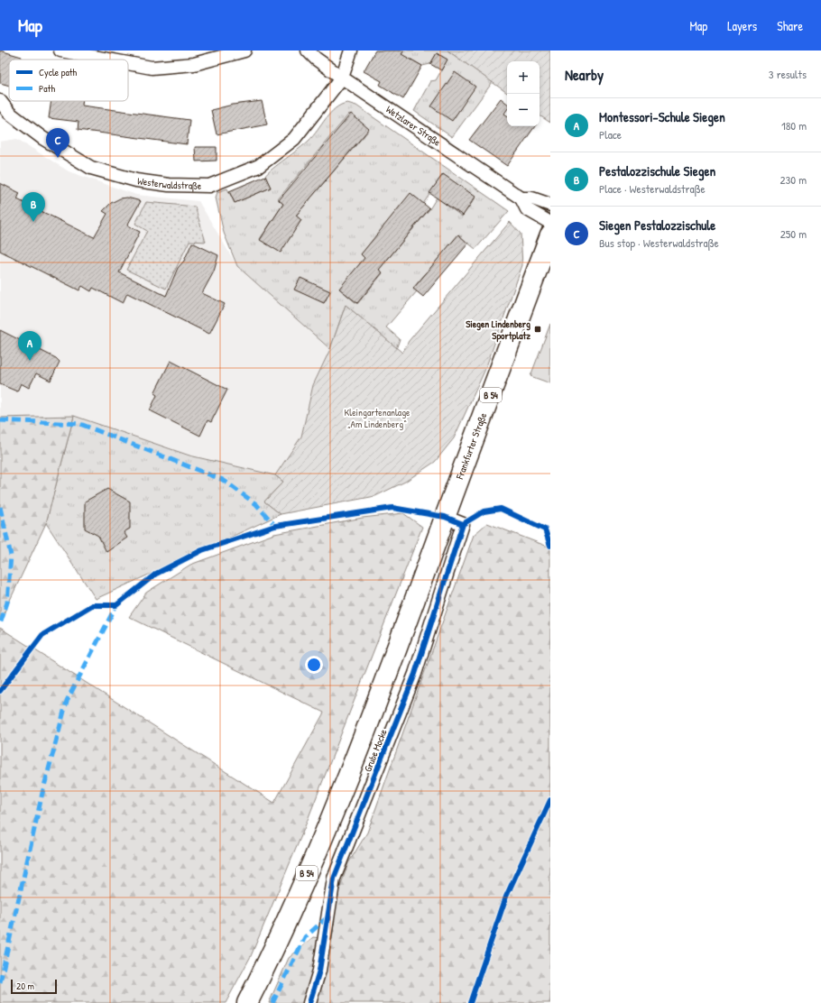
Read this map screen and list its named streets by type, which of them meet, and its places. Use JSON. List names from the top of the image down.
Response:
{
  "streets": {
    "main road": ["B 54", "Frankfurter Straße"],
    "street": ["Wetzlarer Straße", "Westerwaldstraße", "Grube Mocke"]
  },
  "crossings": [
    ["Wetzlarer Straße", "Westerwaldstraße"],
    ["Frankfurter Straße", "Grube Mocke"]
  ],
  "parks": ["Kleingartenanlage „Am Lindenberg“"],
  "places": {
    "transit": ["Siegen Lindenberg Sportplatz"]
  },
  "legend": ["Cycle path", "Path"],
  "scale_bar": "20 m",
  "page": {
    "header": "Map",
    "nav": ["Map", "Layers", "Share"],
    "heading": ["Nearby", "3 results"],
    "map_buttons": ["+", "−"],
    "list": [
      {
        "mark": "A",
        "name": "Montessori-Schule Siegen",
        "note": "Place",
        "value": "180 m"
      },
      {
        "mark": "B",
        "name": "Pestalozzischule Siegen",
        "note": "Place · Westerwaldstraße",
        "value": "230 m"
      },
      {
        "mark": "C",
        "name": "Siegen Pestalozzischule",
        "note": "Bus stop · Westerwaldstraße",
        "value": "250 m"
      }
    ],
    "pins": ["C", "B", "A"],
    "scale": "20 m"
  }
}
